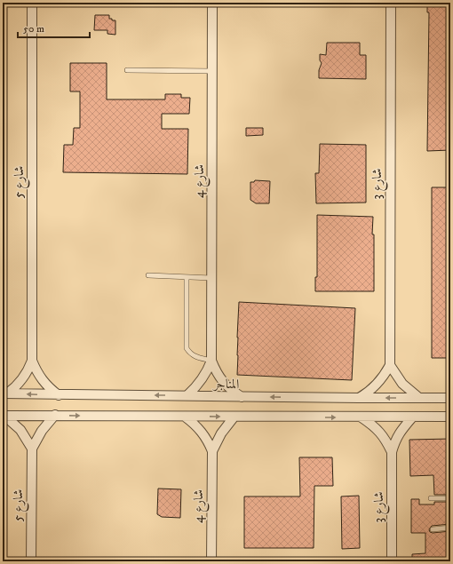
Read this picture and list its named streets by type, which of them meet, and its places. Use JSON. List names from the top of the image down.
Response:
{
  "streets": {
    "street": [
      "شارع 4",
      "شارع 5",
      "شارع 3",
      "المناجر"
    ]
  },
  "crossings": [
    ["شارع 4", "المناجر"],
    ["شارع 5", "المناجر"],
    ["شارع 3", "المناجر"]
  ],
  "scale_bar": "50 m"
}
